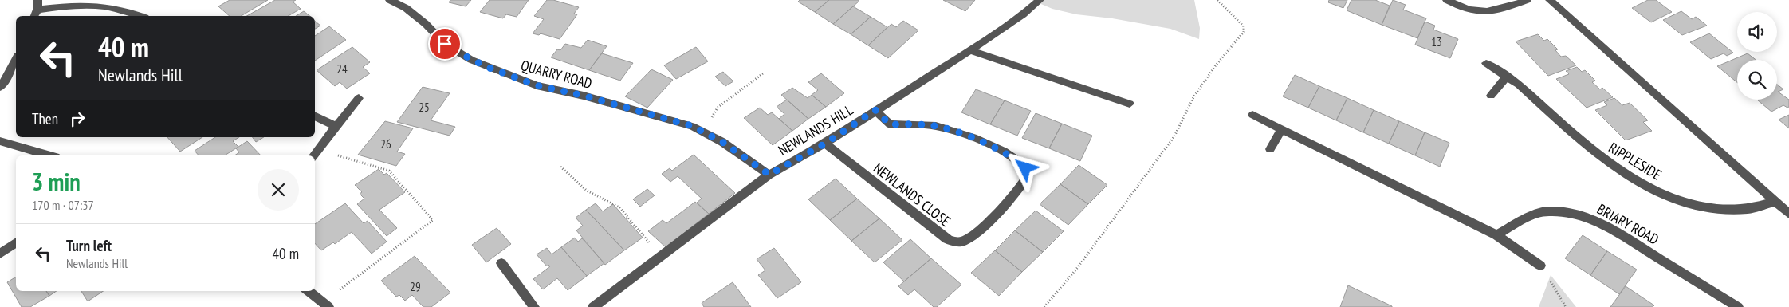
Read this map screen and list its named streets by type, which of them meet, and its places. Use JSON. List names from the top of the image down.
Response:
{
  "streets": {
    "street": [
      "QUARRY ROAD",
      "NEWLANDS HILL",
      "RIPPLESIDE",
      "NEWLANDS CLOSE",
      "BRIARY ROAD"
    ]
  },
  "crossings": [
    ["QUARRY ROAD", "NEWLANDS HILL"],
    ["NEWLANDS HILL", "NEWLANDS CLOSE"]
  ],
  "house_numbers": [
    "13",
    "24",
    "25",
    "26",
    "29"
  ],
  "page": {
    "turn": ["40 m", "Newlands Hill"],
    "then": "Then",
    "heading": ["3 min", "170 m · 07:37"],
    "list": [
      {
        "name": "Turn left",
        "note": "Newlands Hill",
        "value": "40 m"
      }
    ]
  }
}
